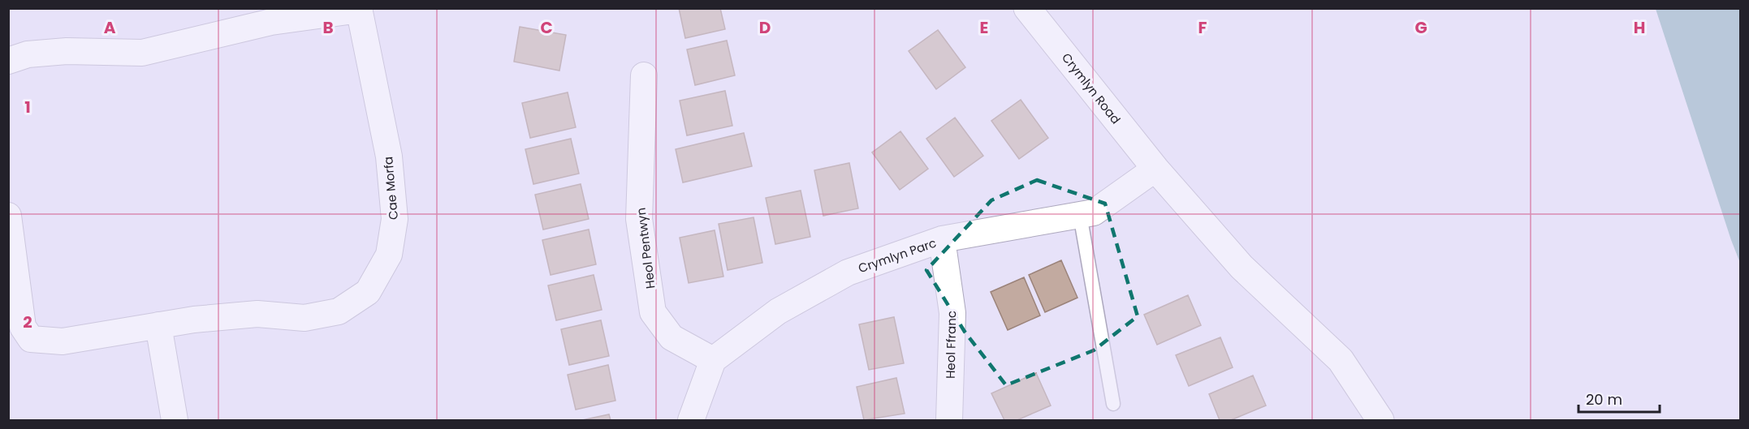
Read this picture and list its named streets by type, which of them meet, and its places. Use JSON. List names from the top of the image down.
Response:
{
  "streets": {
    "street": [
      "Crymlyn Road",
      "Cae Morfa",
      "Heol Pentwyn",
      "Crymlyn Parc",
      "Heol Ffranc"
    ]
  },
  "crossings": [
    ["Crymlyn Road", "Crymlyn Parc"],
    ["Heol Pentwyn", "Crymlyn Parc"],
    ["Crymlyn Parc", "Heol Ffranc"]
  ],
  "scale_bar": "20 m",
  "grid": {
    "columns": [
      "A",
      "B",
      "C",
      "D",
      "E",
      "F",
      "G",
      "H"
    ],
    "rows": ["1", "2"]
  }
}
